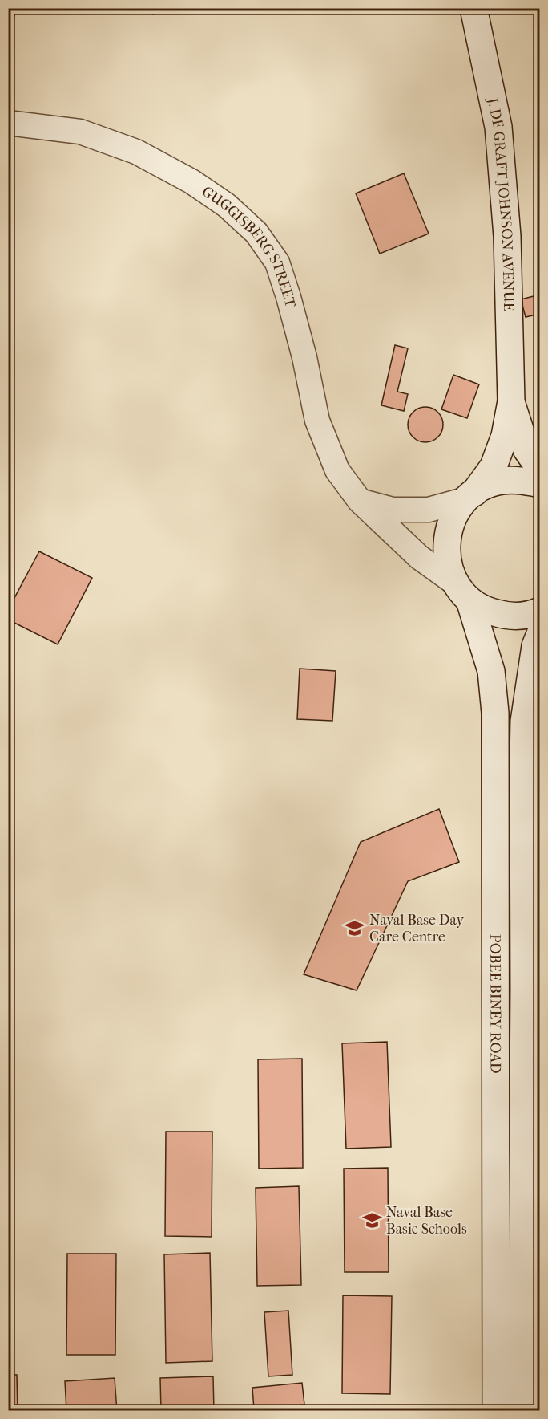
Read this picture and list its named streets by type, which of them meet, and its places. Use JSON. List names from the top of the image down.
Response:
{
  "streets": {
    "street": ["J. DE GRAFT JOHNSON AVENUE", "GUGGISBERG STREET", "POBEE BINEY ROAD"]
  },
  "crossings": [
    ["J. DE GRAFT JOHNSON AVENUE", "POBEE BINEY ROAD"],
    ["GUGGISBERG STREET", "POBEE BINEY ROAD"]
  ],
  "places": {
    "school or university": ["Naval Base Day Care Centre", "Naval Base Basic Schools"]
  }
}
